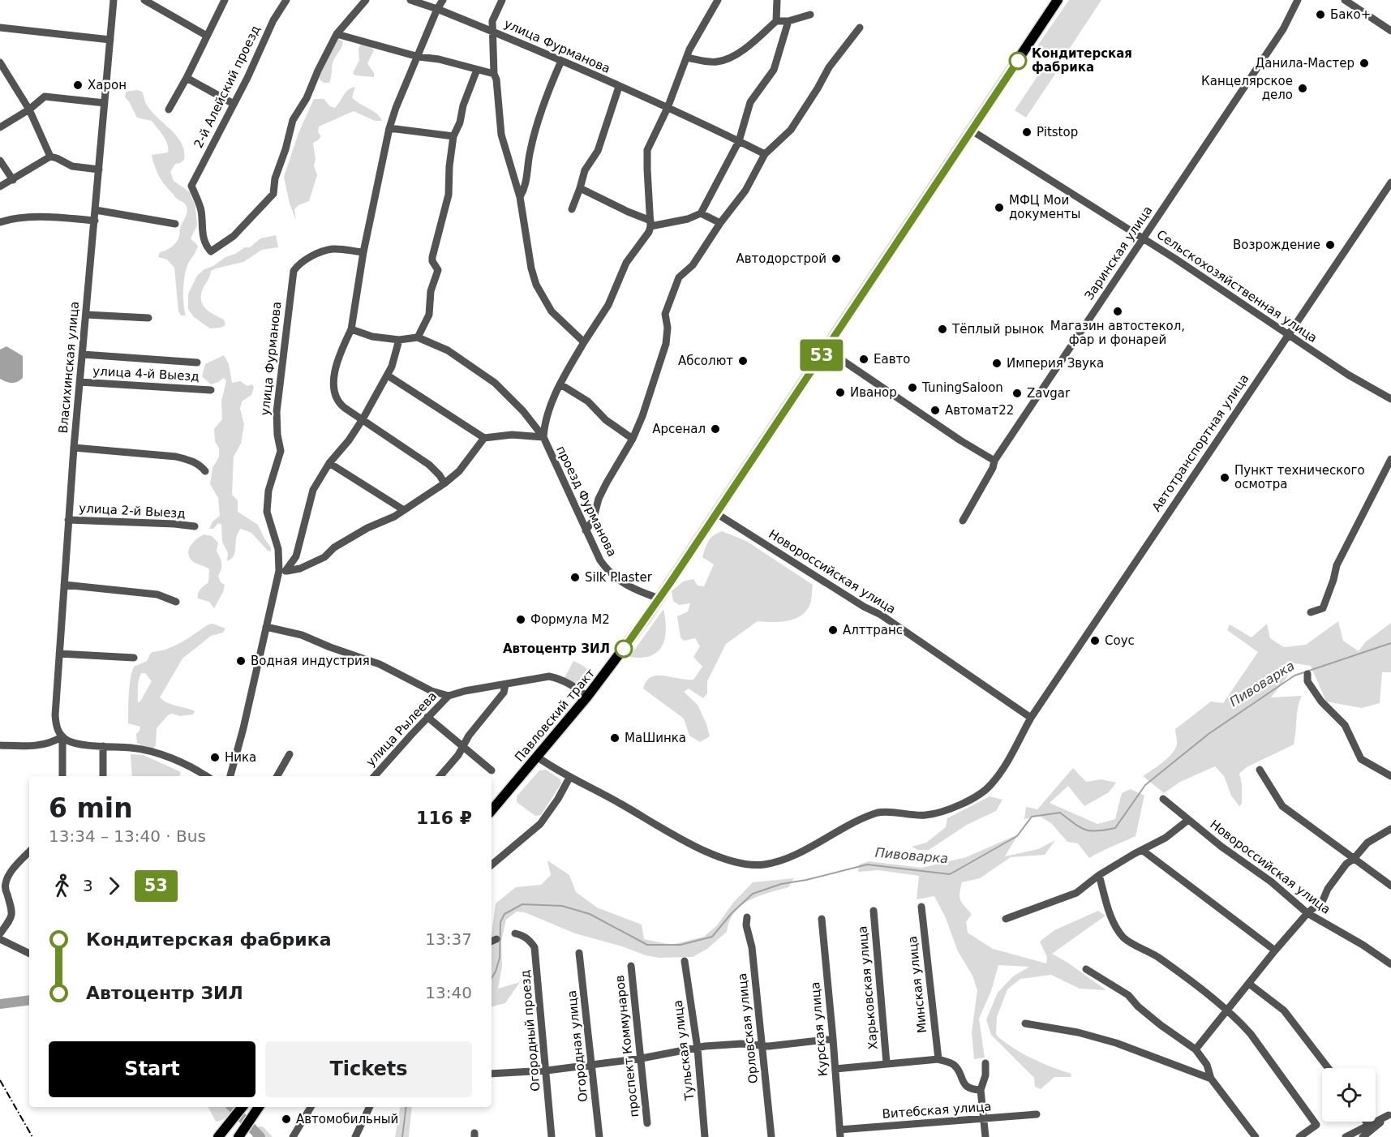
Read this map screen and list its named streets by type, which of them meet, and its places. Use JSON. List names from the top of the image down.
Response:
{
  "streets": {
    "main road": ["Павловский тракт"],
    "street": [
      "улица Фурманова",
      "2-й Алейский проезд",
      "Заринская улица",
      "Сельскохозяйственная улица",
      "Власихинская улица",
      "улица 4-й Выезд",
      "Автотранспортная улица",
      "проезд Фурманова",
      "улица 2-й Выезд",
      "Новороссийская улица",
      "улица Рылеева",
      "Минская улица",
      "Харьковская улица",
      "Орловская улица",
      "Курская улица",
      "Огородный проезд",
      "Огородная улица",
      "проспект Коммунаров",
      "Тульская улица",
      "Витебская улица"
    ]
  },
  "crossings": [
    ["Заринская улица", "Сельскохозяйственная улица"],
    ["Сельскохозяйственная улица", "Автотранспортная улица"],
    ["Сельскохозяйственная улица", "Павловский тракт"],
    ["Власихинская улица", "улица 4-й Выезд"],
    ["Власихинская улица", "улица 2-й Выезд"],
    ["Автотранспортная улица", "Новороссийская улица"],
    ["Автотранспортная улица", "Павловский тракт"],
    ["проезд Фурманова", "Павловский тракт"],
    ["Новороссийская улица", "Павловский тракт"],
    ["Павловский тракт", "улица Рылеева"],
    ["Курская улица", "Витебская улица"]
  ],
  "water": ["Пивоварка"],
  "places": [
    "Бако+",
    "Кондитерская фабрика",
    "Данила-Мастер",
    "Харон",
    "Канцелярское дело",
    "Pitstop",
    "МФЦ Мои документы",
    "Возрождение",
    "Автодорстрой",
    "Магазин автостекол, фар и фонарей",
    "Тёплый рынок",
    "Еавто",
    "Абсолют",
    "Империя Звука",
    "TuningSaloon",
    "Иванор",
    "Zavgar",
    "Автомат22",
    "Арсенал",
    "Пункт технического осмотра",
    "Silk Plaster",
    "Формула М2",
    "Алттранс",
    "Соус",
    "Автоцентр ЗИЛ",
    "Водная индустрия",
    "МаШинка",
    "Ника",
    "Автомобильный"
  ],
  "lines": ["bus line 53"],
  "page": {
    "on_map": "53",
    "heading": ["6 min", "13:34 – 13:40 · Bus", "116 ₽"],
    "legs": ["3", "53"],
    "list": [
      {
        "name": "Кондитерская фабрика",
        "value": "13:37"
      },
      {
        "name": "Автоцентр ЗИЛ",
        "value": "13:40"
      }
    ],
    "buttons": ["Start", "Tickets"]
  }
}
